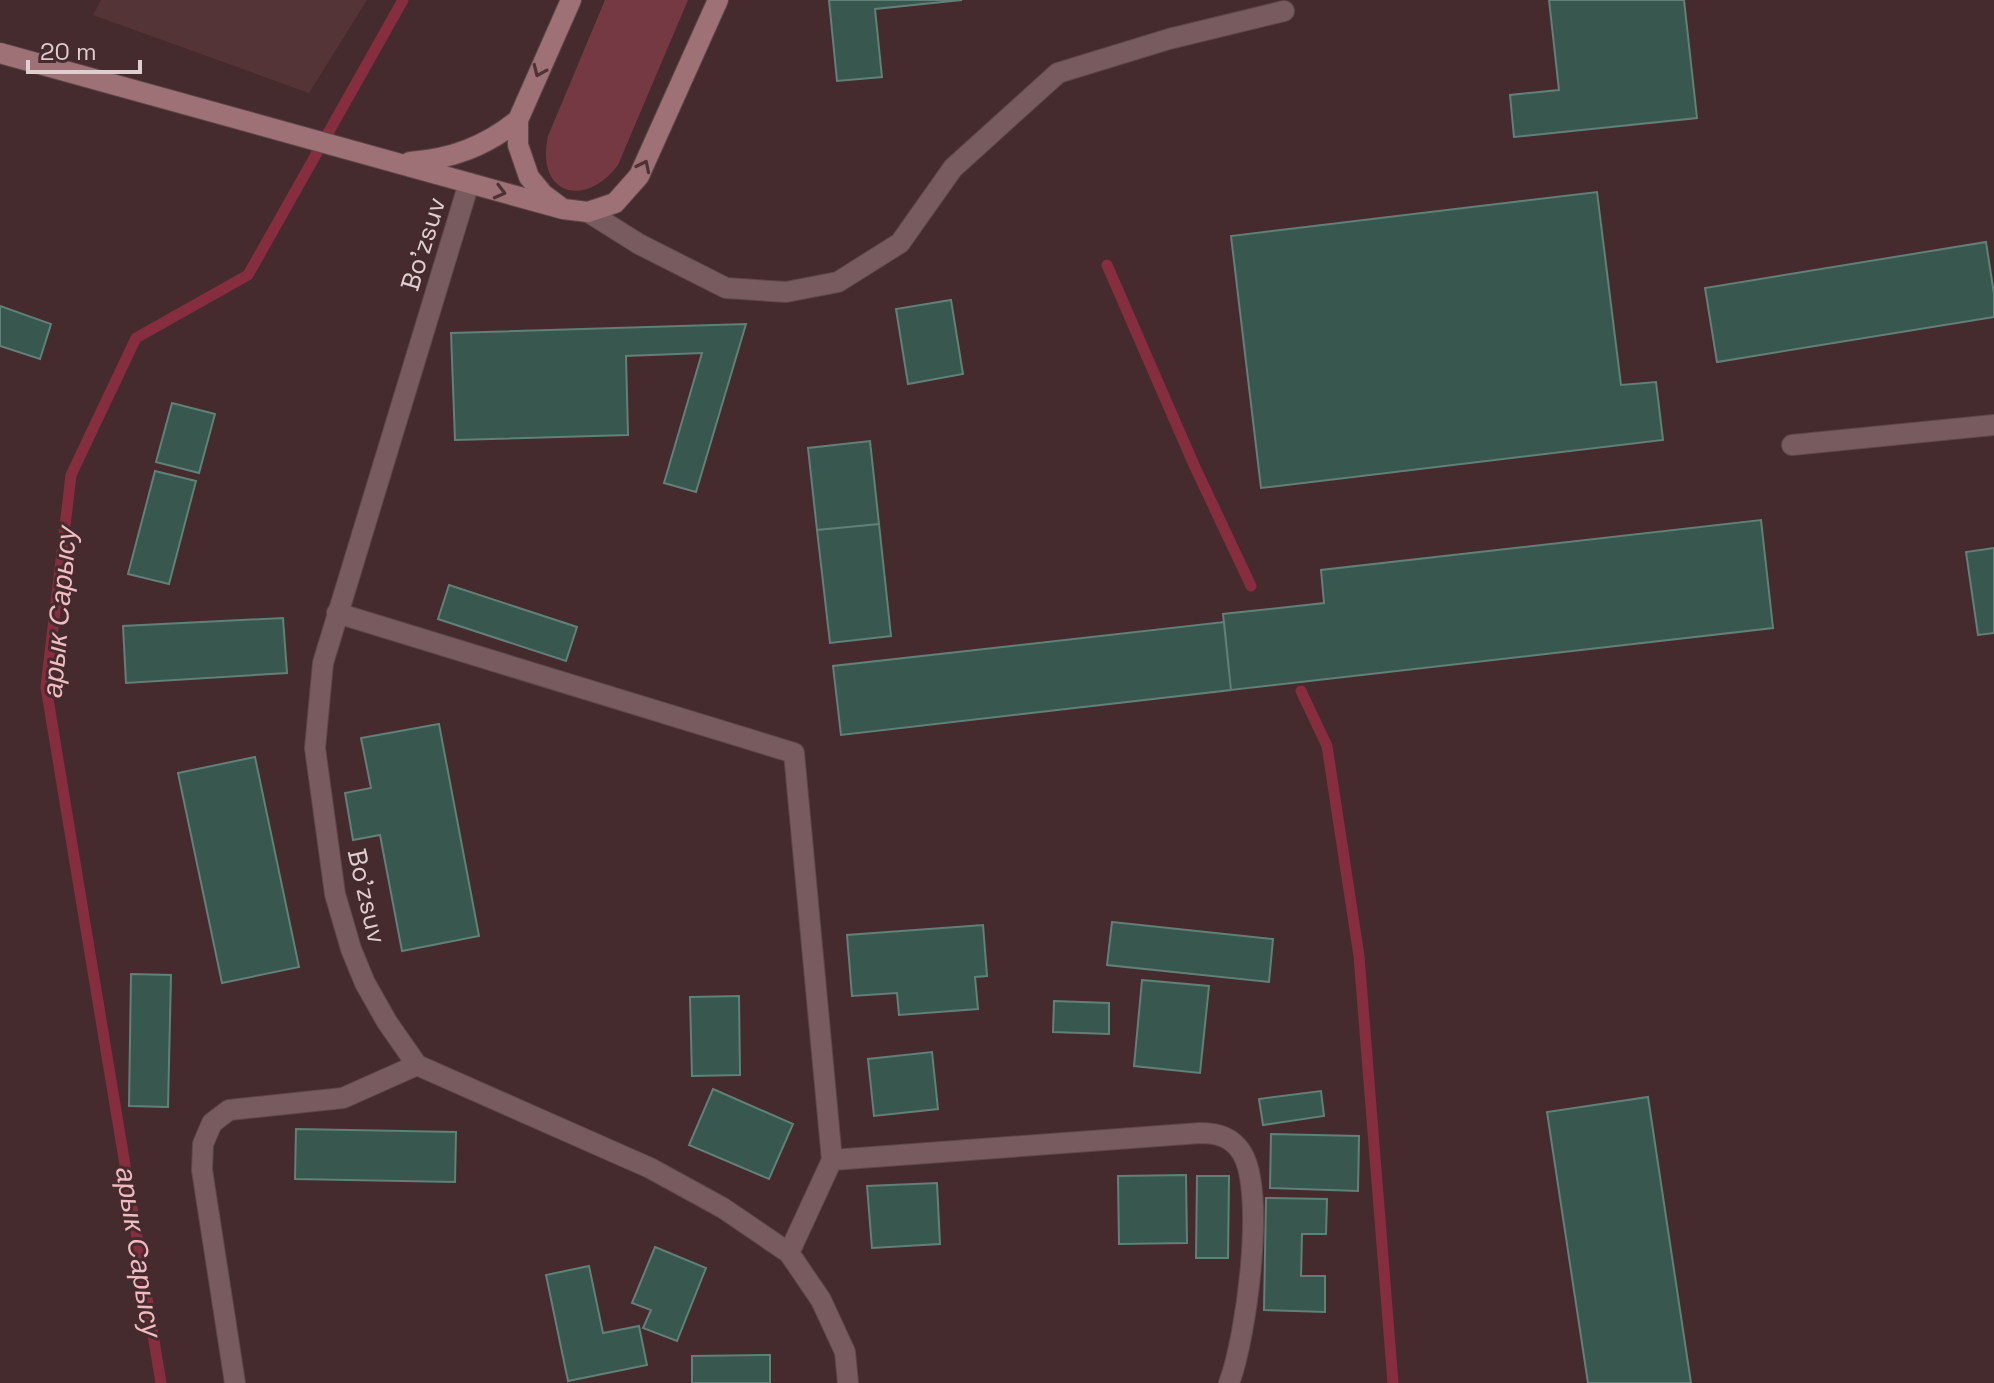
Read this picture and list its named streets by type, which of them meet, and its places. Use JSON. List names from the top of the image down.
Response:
{
  "streets": {
    "street": ["Bo'zsuv"]
  },
  "water": ["арык Сарысу"],
  "scale_bar": "20 m"
}
